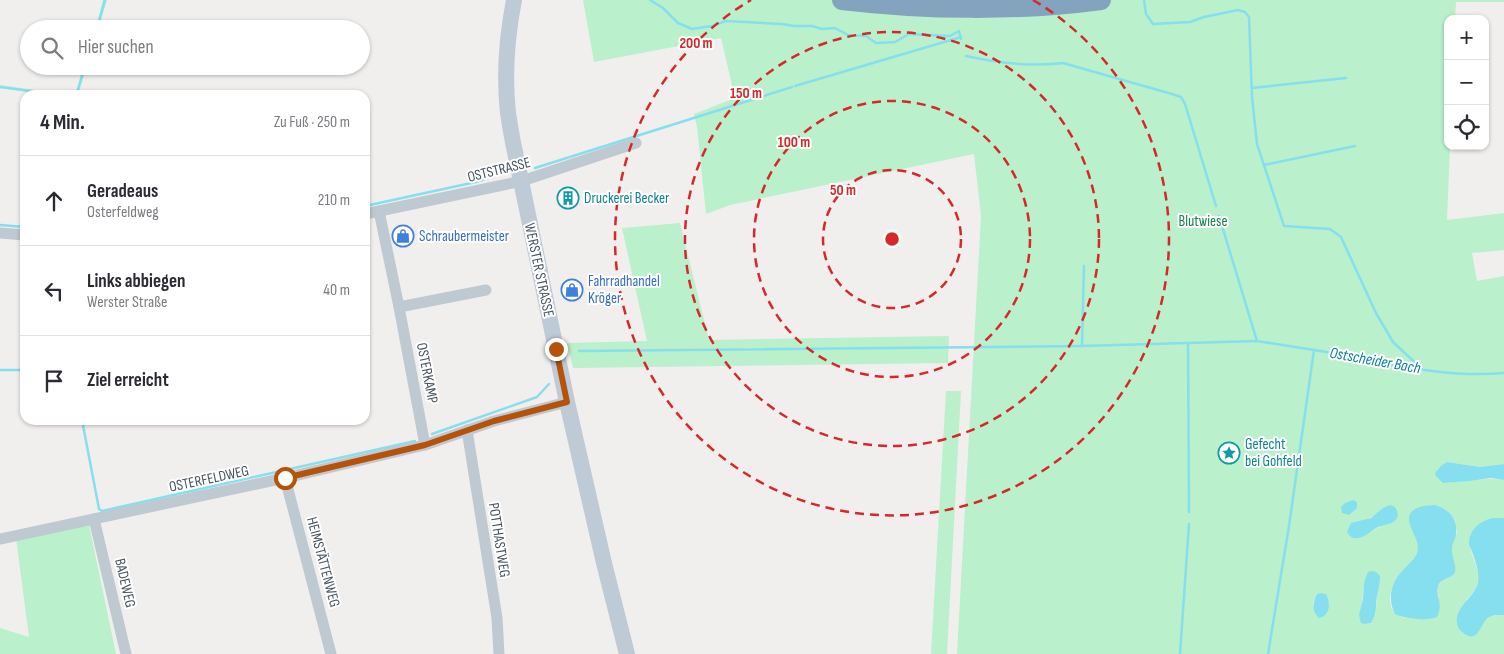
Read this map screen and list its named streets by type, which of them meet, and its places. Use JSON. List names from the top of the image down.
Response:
{
  "streets": {
    "main road": ["WERSTER STRASSE"],
    "street": [
      "OSTSTRASSE",
      "OSTERKAMP",
      "OSTERFELDWEG",
      "POTTHASTWEG",
      "HEIMSTÄTTENWEG",
      "BADEWEG"
    ]
  },
  "crossings": [
    ["OSTSTRASSE", "WERSTER STRASSE"],
    ["OSTSTRASSE", "OSTERKAMP"],
    ["WERSTER STRASSE", "OSTERFELDWEG"],
    ["OSTERKAMP", "OSTERFELDWEG"],
    ["OSTERFELDWEG", "POTTHASTWEG"],
    ["OSTERFELDWEG", "HEIMSTÄTTENWEG"],
    ["OSTERFELDWEG", "BADEWEG"]
  ],
  "water": ["Ostscheider Bach"],
  "parks": ["Blutwiese"],
  "places": {
    "building": ["Druckerei Becker"],
    "shop": ["Schraubermeister", "Fahrradhandel Kröger"],
    "place": ["Gefecht bei Gohfeld"]
  },
  "page": {
    "map_buttons": ["+", "−"],
    "search": "Hier suchen",
    "heading": ["4 Min.", "Zu Fuß · 250 m"],
    "list": [
      ["Geradeaus", "Osterfeldweg", "210 m"],
      ["Links abbiegen", "Werster Straße", "40 m"],
      "Ziel erreicht"
    ]
  },
  "rings": [
    "200 m",
    "150 m",
    "100 m",
    "50 m"
  ]
}
